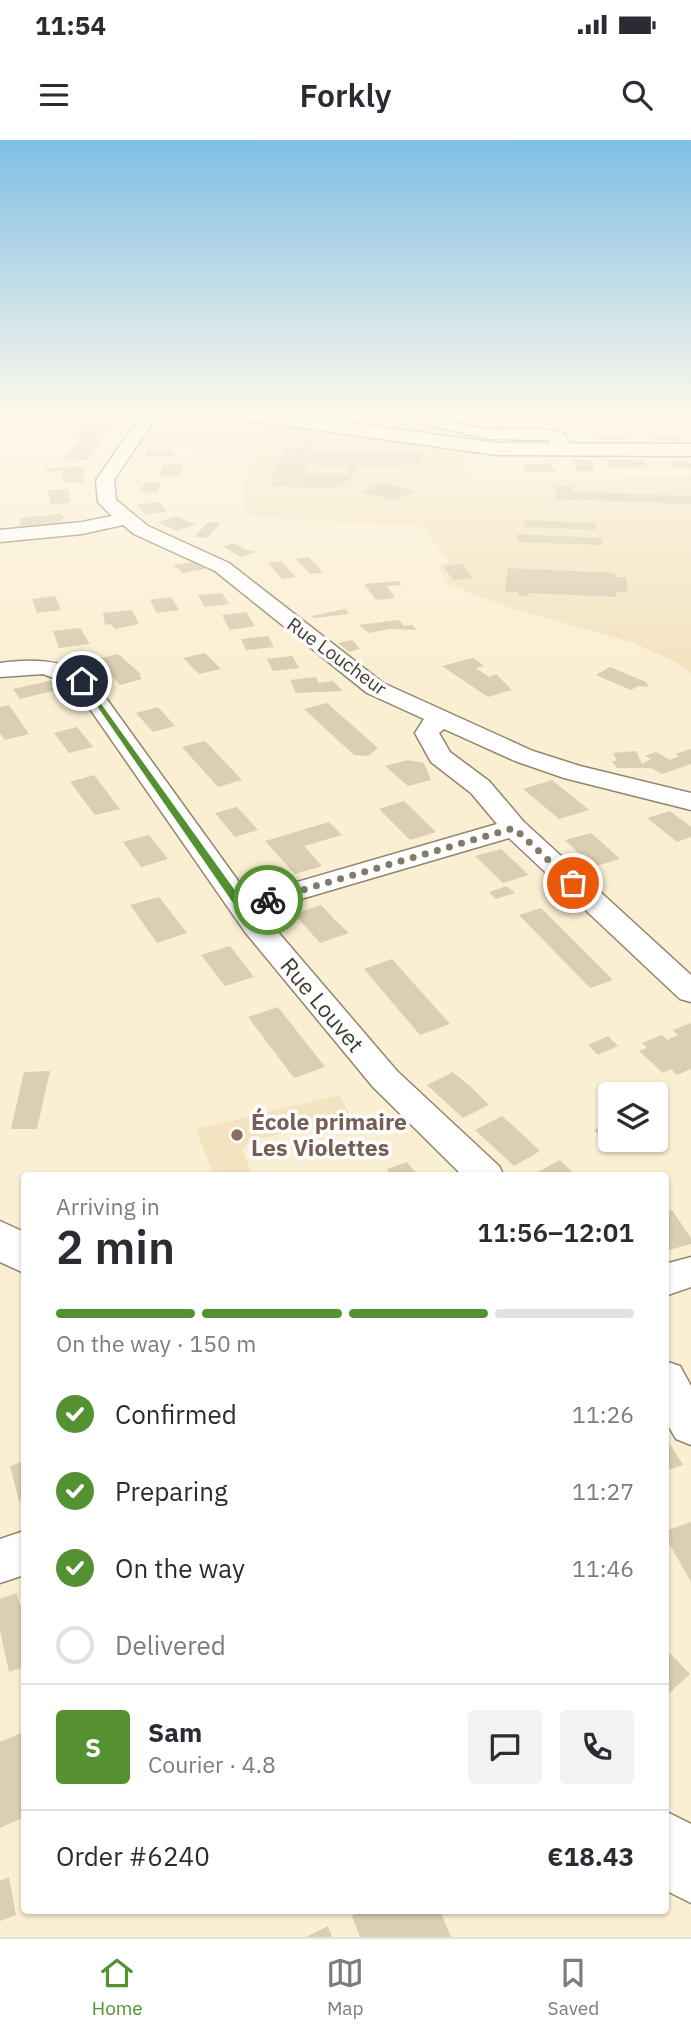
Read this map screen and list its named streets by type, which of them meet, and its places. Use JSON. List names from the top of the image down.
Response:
{
  "streets": {
    "street": ["Rue Loucheur", "Rue Louvet"]
  },
  "places": ["École primaire Les Violettes"],
  "page": {
    "status": "11:54",
    "header": "Forkly",
    "heading": ["2 min", "Arriving in", "11:56–12:01"],
    "panel": [
      "Sam",
      "Courier · 4.8",
      "Order #6240",
      "€18.43"
    ],
    "bar": "On the way · 150 m",
    "list": [
      ["Confirmed", "11:26"],
      ["Preparing", "11:27"],
      ["On the way", "11:46"],
      "Delivered"
    ],
    "round": "S",
    "tabs": ["Home", "Map", "Saved"]
  }
}
